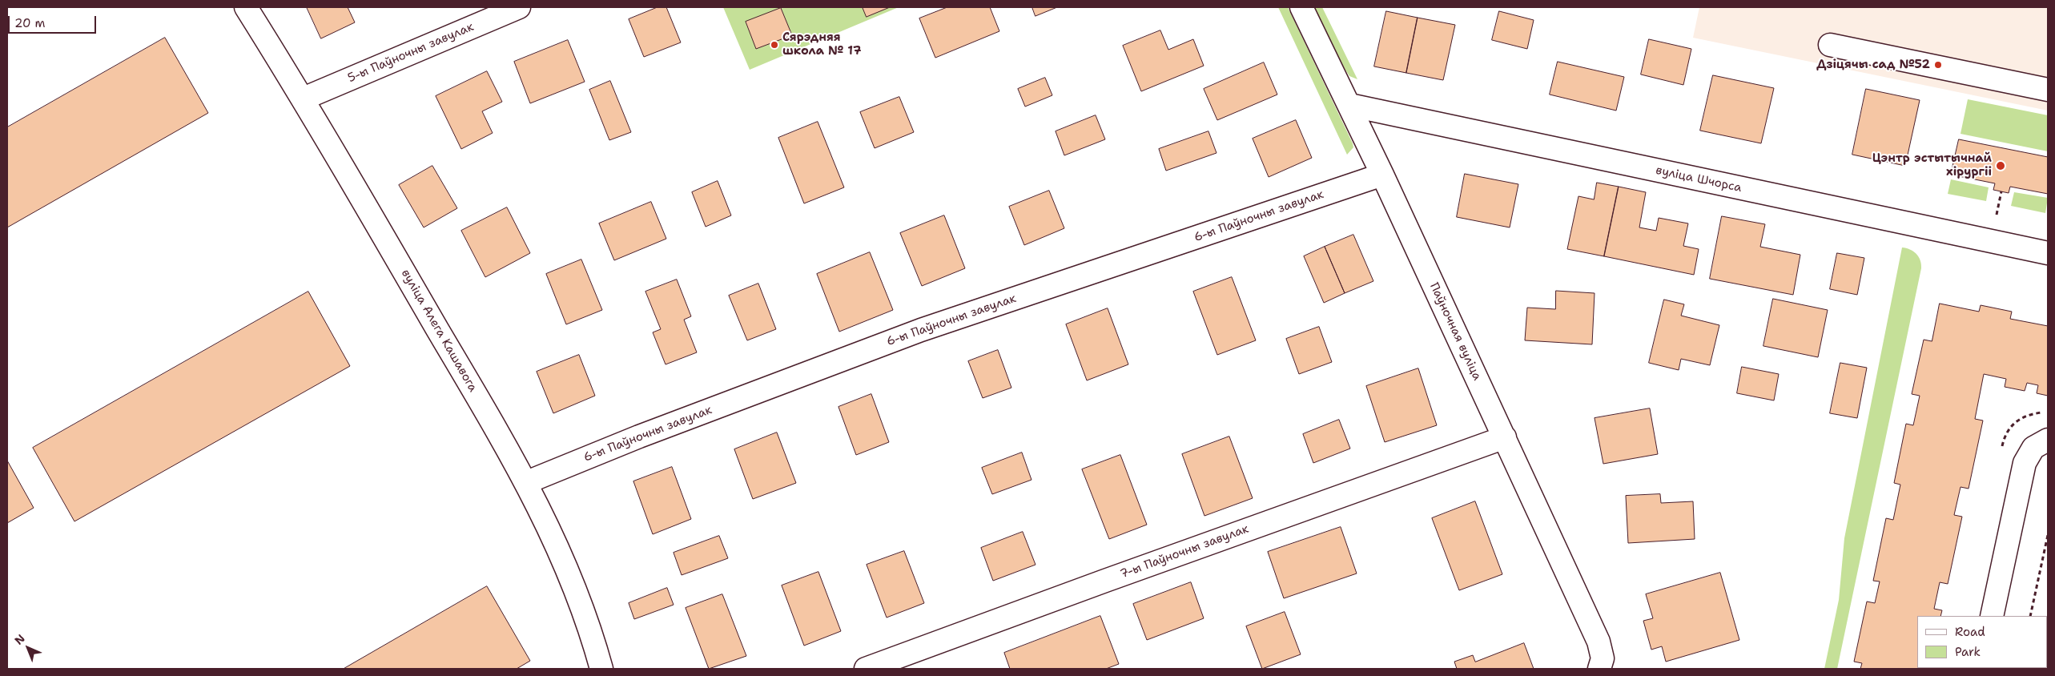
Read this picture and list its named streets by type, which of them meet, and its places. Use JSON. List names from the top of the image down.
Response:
{
  "streets": {
    "street": [
      "5-ы Паўночны завулак",
      "вуліца Шчорса",
      "6-ы Паўночны завулак",
      "вуліца Алега Кашавога",
      "Паўночная вуліца",
      "7-ы Паўночны завулак"
    ]
  },
  "crossings": [
    ["5-ы Паўночны завулак", "вуліца Алега Кашавога"],
    ["вуліца Шчорса", "Паўночная вуліца"],
    ["6-ы Паўночны завулак", "вуліца Алега Кашавога"],
    ["6-ы Паўночны завулак", "Паўночная вуліца"],
    ["Паўночная вуліца", "7-ы Паўночны завулак"]
  ],
  "places": ["Сярэдняя школа № 17", "Дзіцячы сад №52", "Цэнтр эстытычнай хірургіі"],
  "legend": ["Road", "Park"],
  "scale_bar": "20 m",
  "north": "top left"
}
